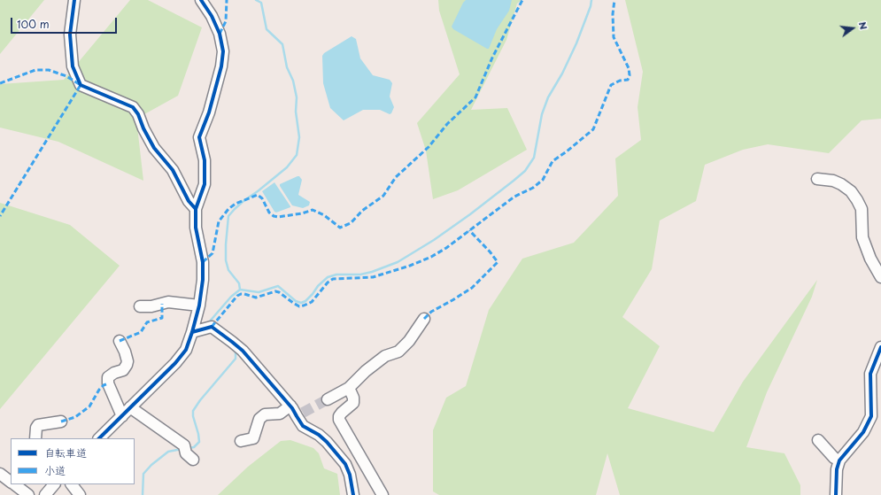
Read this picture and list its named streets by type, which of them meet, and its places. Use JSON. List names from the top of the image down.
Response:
{
  "legend": ["自転車道", "小道"],
  "scale_bar": "100 m",
  "north": "right"
}
